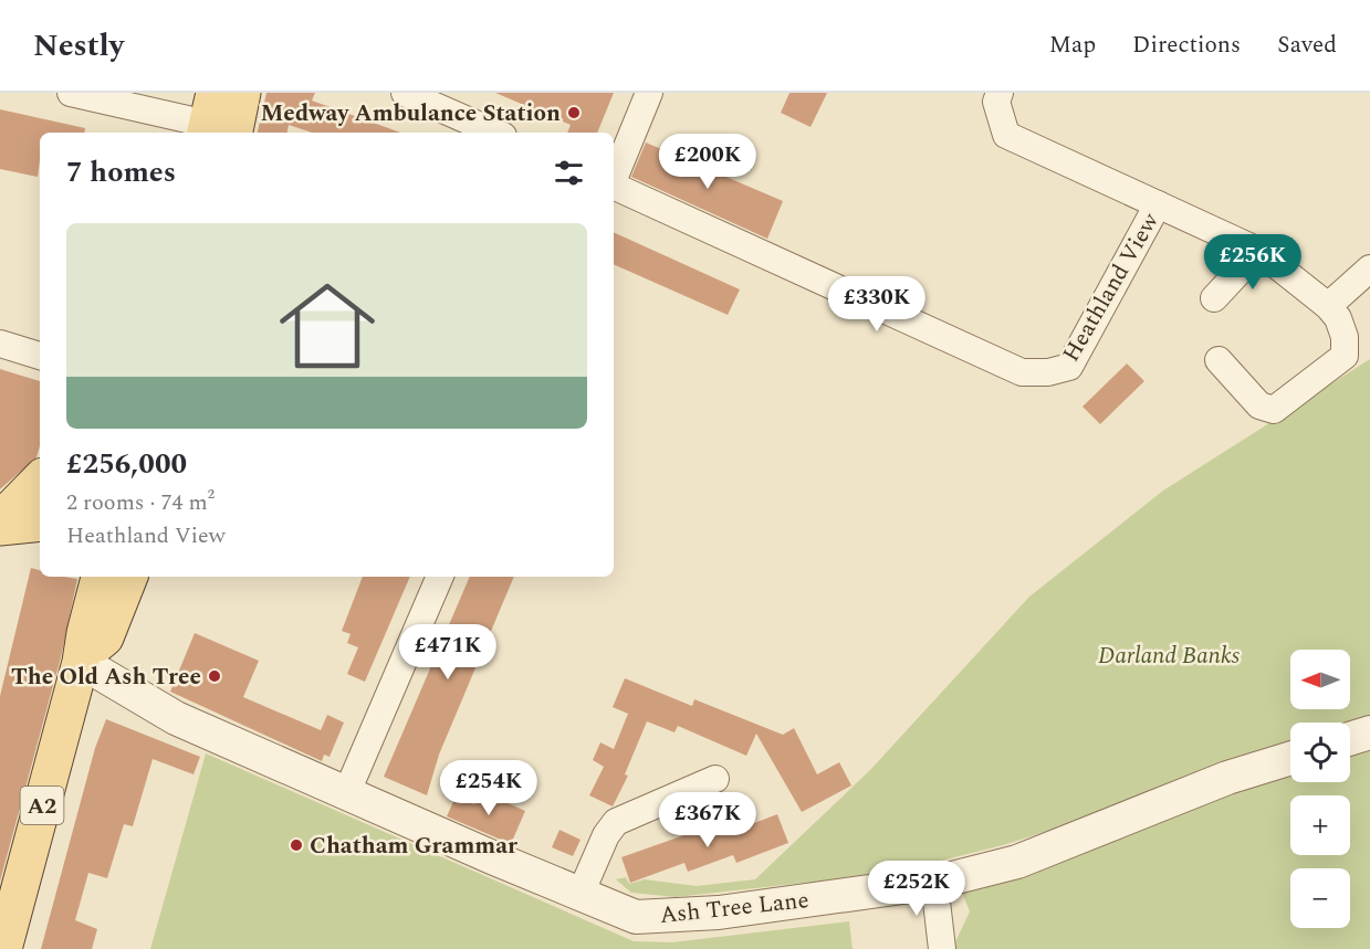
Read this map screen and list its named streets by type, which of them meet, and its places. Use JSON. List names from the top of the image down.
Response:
{
  "streets": {
    "main road": ["A2"],
    "street": ["Heathland View", "Ash Tree Lane"]
  },
  "crossings": [
    ["A2", "Ash Tree Lane"]
  ],
  "parks": ["Darland Banks"],
  "places": ["Medway Ambulance Station", "The Old Ash Tree", "Chatham Grammar"],
  "north": "left",
  "page": {
    "header": "Nestly",
    "nav": ["Map", "Directions", "Saved"],
    "heading": "7 homes",
    "price": [
      "£200K",
      "£256K",
      "£330K",
      "£471K",
      "£254K",
      "£367K",
      "£252K"
    ],
    "list": [
      {
        "name": "£256,000",
        "note": "2 rooms · 74 m² · Heathland View"
      }
    ],
    "map_buttons": ["+", "−"]
  }
}
